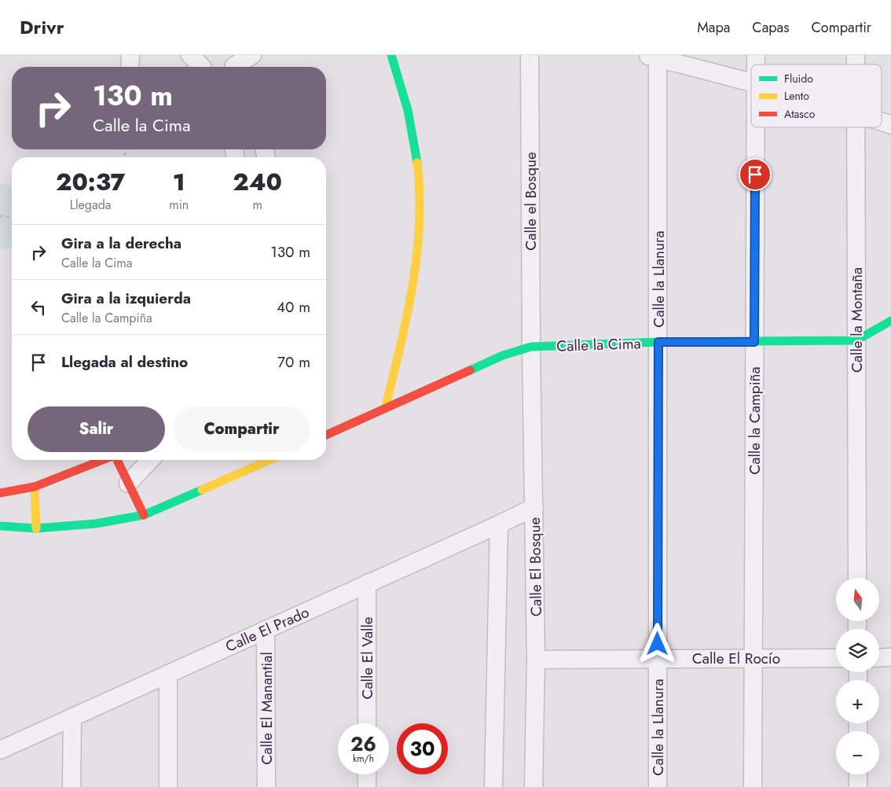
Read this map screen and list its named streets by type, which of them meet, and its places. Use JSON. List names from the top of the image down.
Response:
{
  "streets": {
    "main road": ["Calle la Cima"],
    "street": [
      "Calle el Bosque",
      "Calle la Llanura",
      "Calle la Montaña",
      "Calle la Campiña",
      "Calle El Bosque",
      "Calle El Prado",
      "Calle El Valle",
      "Calle El Rocío",
      "Calle El Manantial"
    ]
  },
  "crossings": [
    ["Calle el Bosque", "Calle la Cima"],
    ["Calle el Bosque", "Calle El Bosque"],
    ["Calle la Llanura", "Calle la Cima"],
    ["Calle la Llanura", "Calle El Rocío"],
    ["Calle la Montaña", "Calle la Cima"],
    ["Calle la Cima", "Calle la Campiña"],
    ["Calle la Cima", "Calle El Bosque"],
    ["Calle la Campiña", "Calle El Rocío"],
    ["Calle El Bosque", "Calle El Prado"],
    ["Calle El Bosque", "Calle El Rocío"],
    ["Calle El Prado", "Calle El Valle"],
    ["Calle El Prado", "Calle El Manantial"]
  ],
  "legend": ["Fluido", "Lento", "Atasco"],
  "north": "top",
  "page": {
    "header": "Drivr",
    "nav": ["Mapa", "Capas", "Compartir"],
    "turn": ["130 m", "Calle la Cima"],
    "eta": [
      "20:37",
      "Llegada",
      "1",
      "min",
      "240",
      "m"
    ],
    "list": [
      {
        "name": "Gira a la derecha",
        "note": "Calle la Cima",
        "value": "130 m"
      },
      {
        "name": "Gira a la izquierda",
        "note": "Calle la Campiña",
        "value": "40 m"
      },
      {
        "name": "Llegada al destino",
        "value": "70 m"
      }
    ],
    "buttons": ["Salir", "Compartir"],
    "map_buttons": ["+", "−"],
    "speed": "26 km/h",
    "limit": "30"
  }
}
